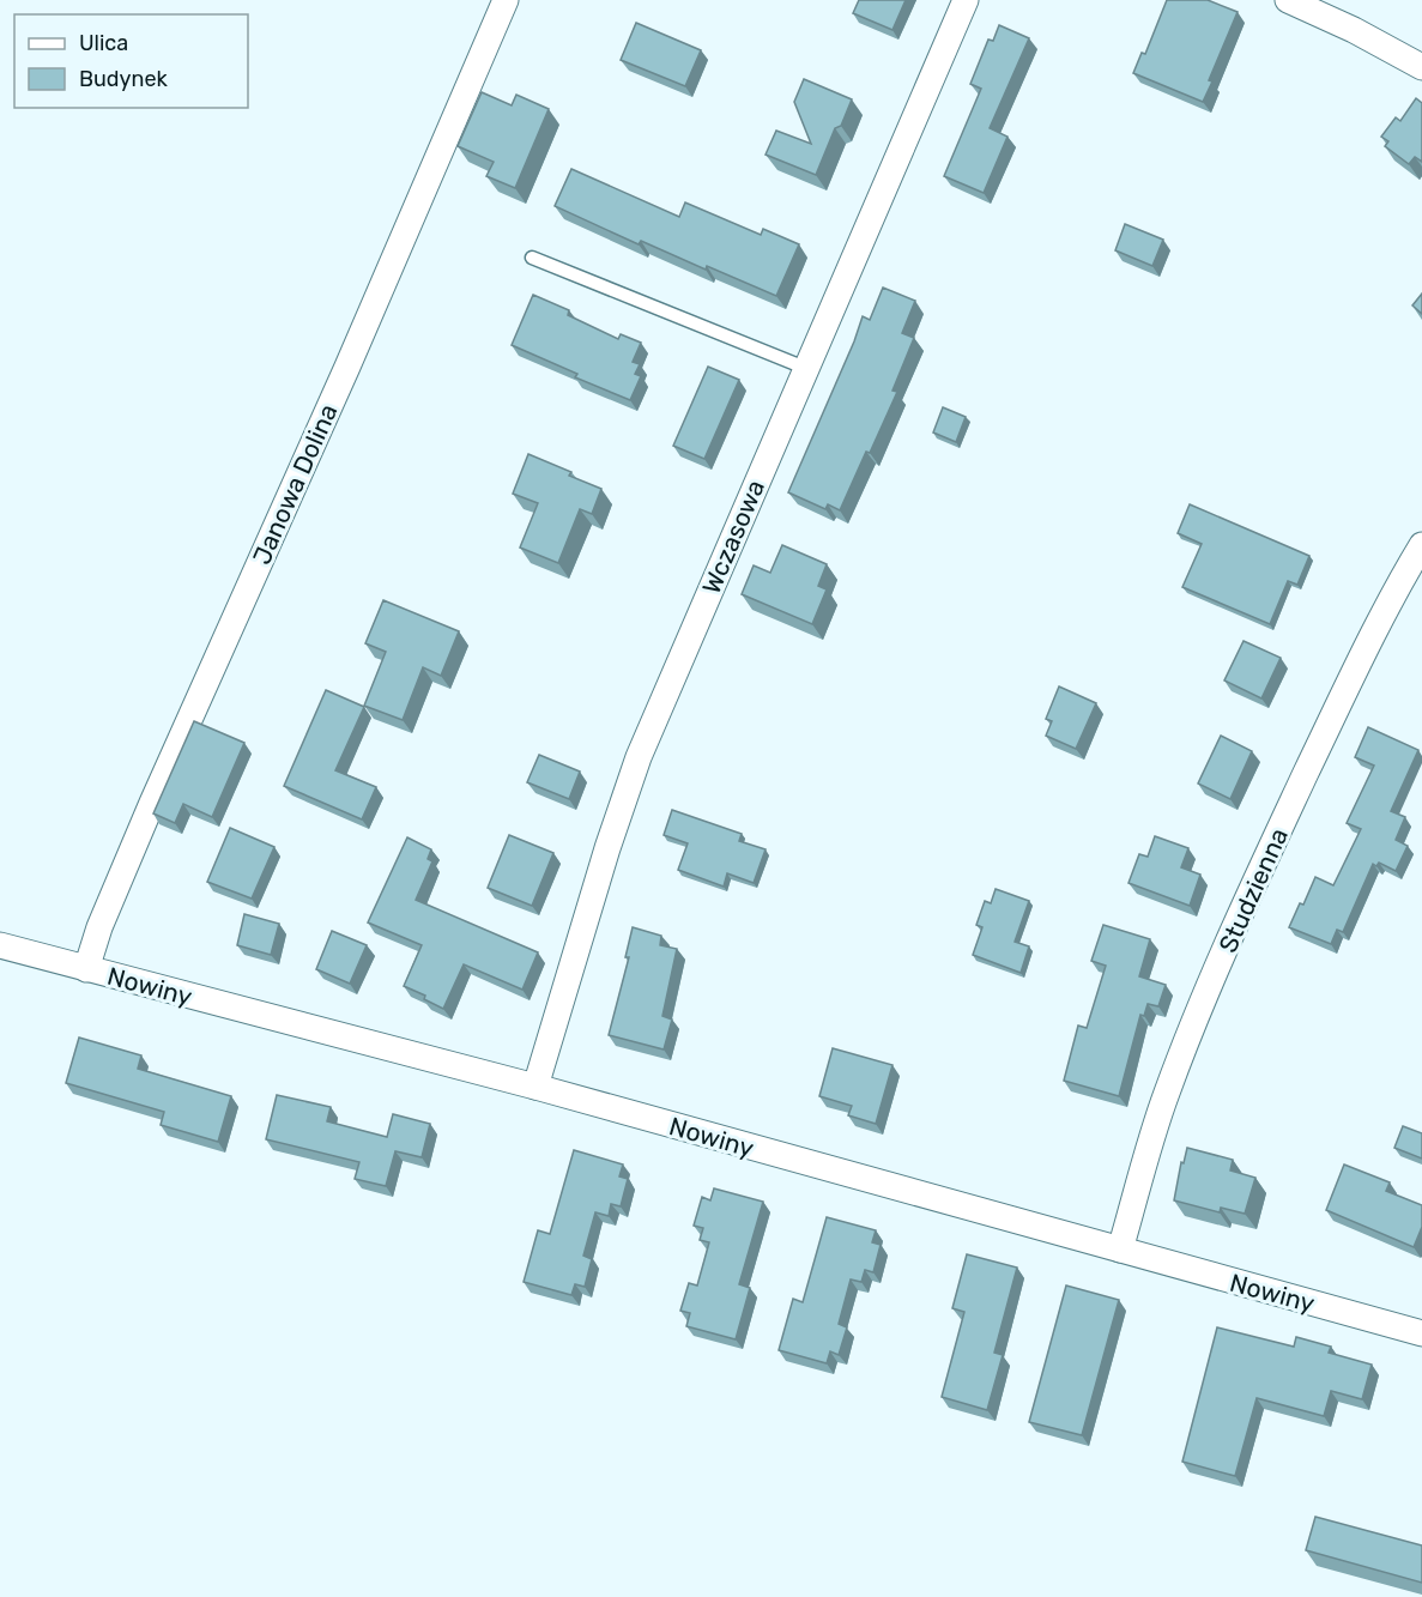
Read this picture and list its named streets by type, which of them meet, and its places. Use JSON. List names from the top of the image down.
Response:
{
  "streets": {
    "street": [
      "Janowa Dolina",
      "Wczasowa",
      "Studzienna",
      "Nowiny"
    ]
  },
  "crossings": [
    ["Janowa Dolina", "Nowiny"],
    ["Wczasowa", "Nowiny"],
    ["Studzienna", "Nowiny"]
  ],
  "legend": ["Ulica", "Budynek"]
}
